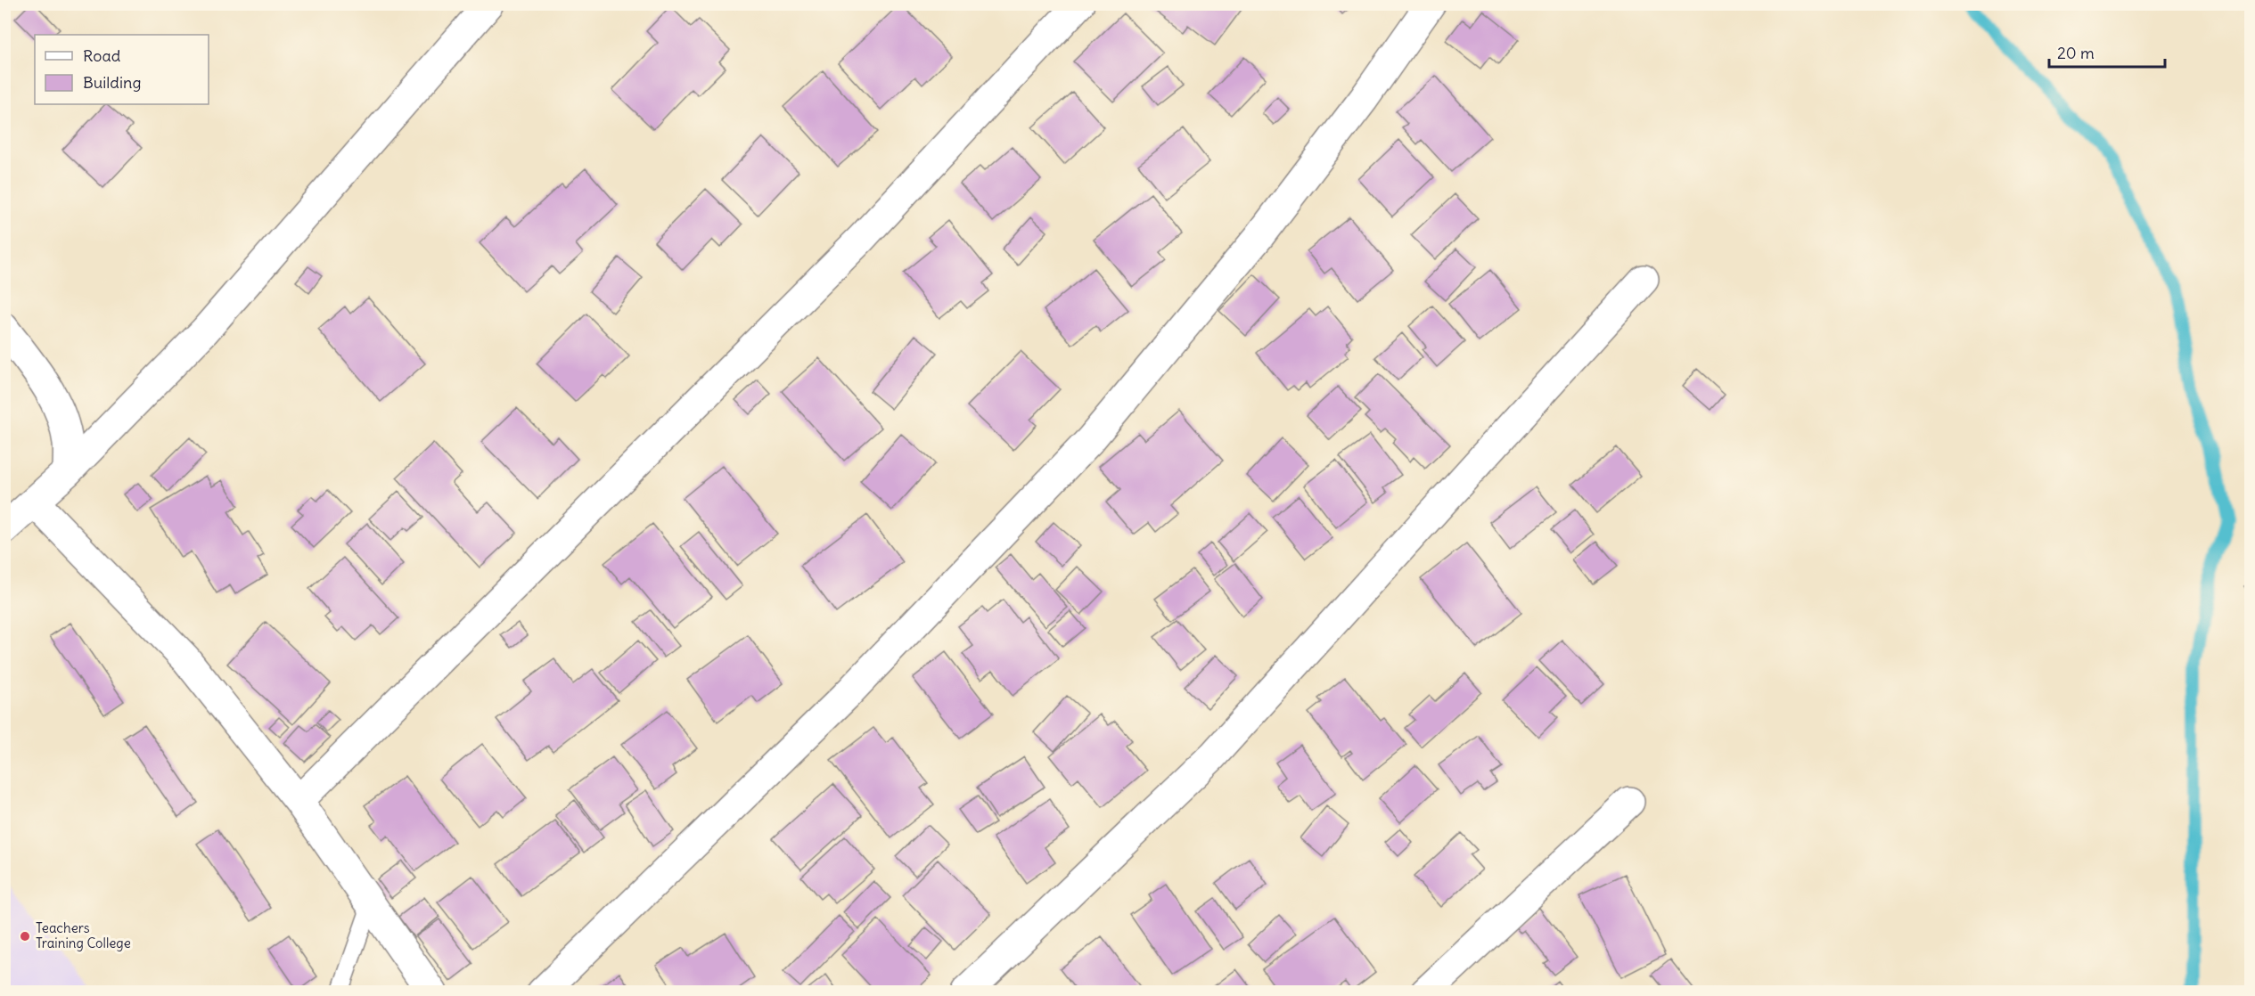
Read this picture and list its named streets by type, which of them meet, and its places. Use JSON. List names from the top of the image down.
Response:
{
  "places": ["Teachers Training College"],
  "legend": ["Road", "Building"],
  "scale_bar": "20 m"
}
